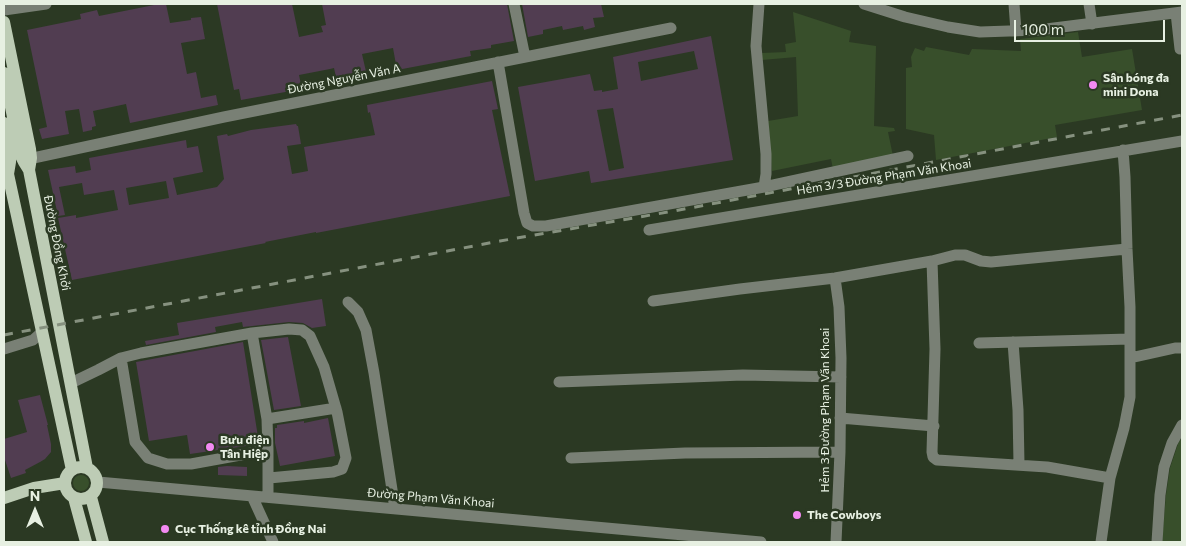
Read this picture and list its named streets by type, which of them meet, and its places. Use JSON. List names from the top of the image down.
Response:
{
  "streets": {
    "main road": ["Đường Đồng Khởi"],
    "street": [
      "Đường Nguyễn Văn A",
      "Hẻm 3/3 Đường Phạm Văn Khoai",
      "Hẻm 3 Đường Phạm Văn Khoai",
      "Đường Phạm Văn Khoai"
    ]
  },
  "crossings": [
    ["Đường Nguyễn Văn A", "Đường Đồng Khởi"],
    ["Đường Đồng Khởi", "Đường Phạm Văn Khoai"]
  ],
  "places": [
    "Sân bóng đa mini Dona",
    "Bưu điện Tân Hiệp",
    "The Cowboys",
    "Cục Thống kê tỉnh Đồng Nai"
  ],
  "scale_bar": "100 m",
  "north": "top"
}
